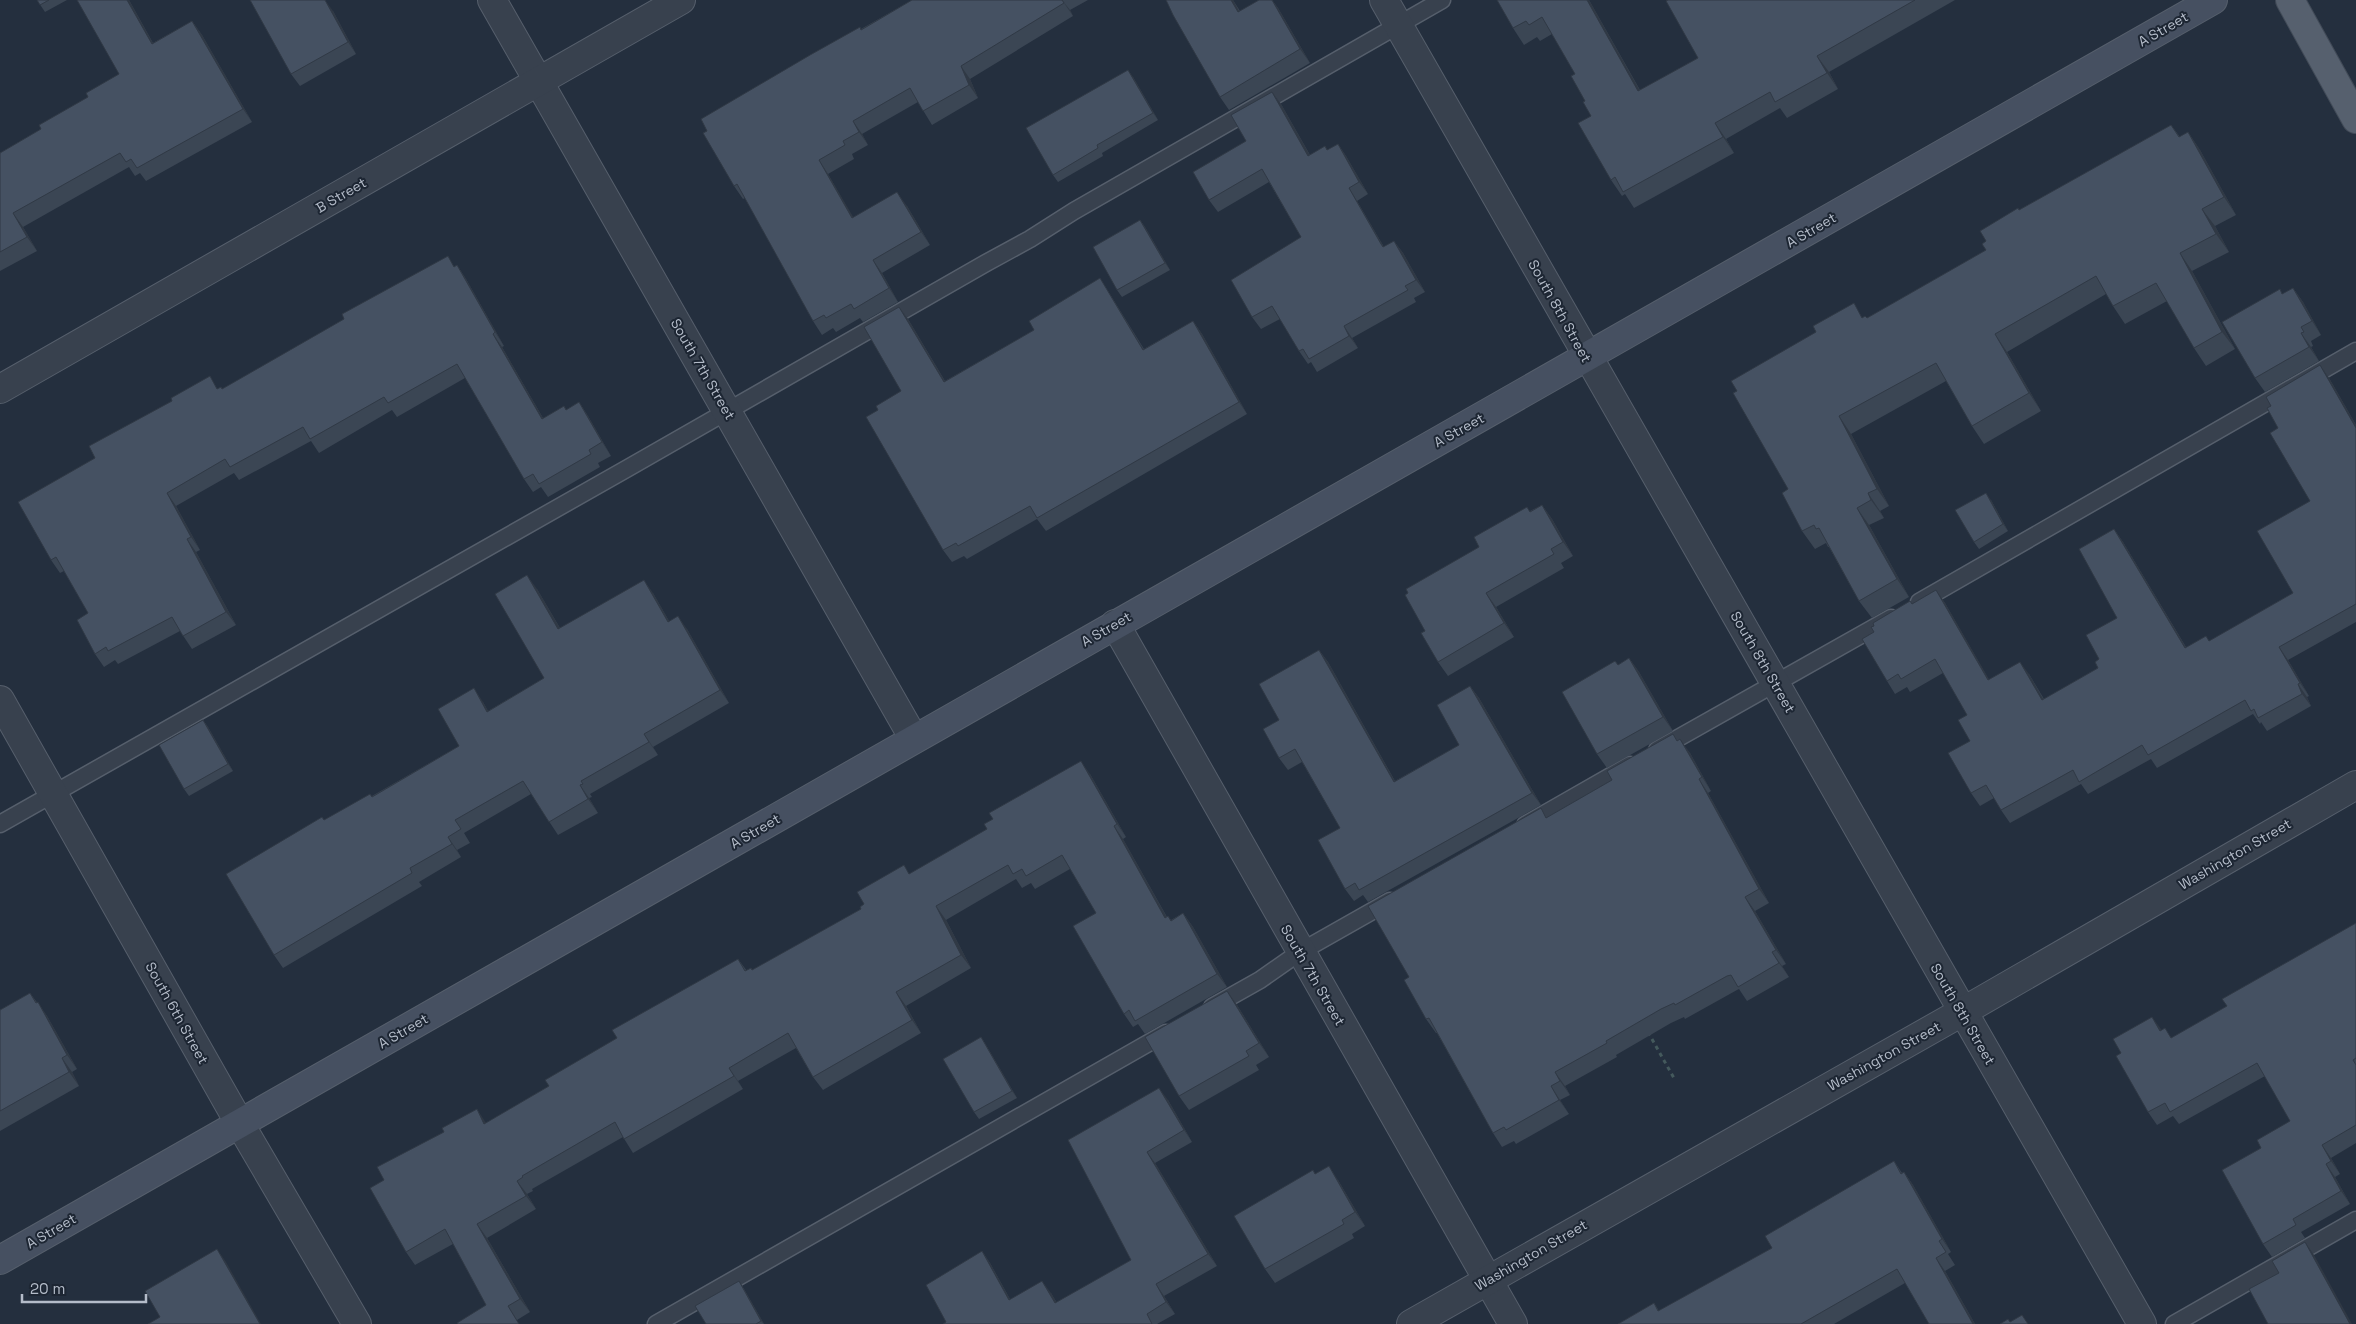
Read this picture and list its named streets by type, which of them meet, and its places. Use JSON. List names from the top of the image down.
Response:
{
  "streets": {
    "main road": ["A Street"],
    "street": [
      "B Street",
      "South 8th Street",
      "South 7th Street",
      "Washington Street",
      "South 6th Street"
    ]
  },
  "crossings": [
    ["A Street", "South 8th Street"],
    ["A Street", "South 7th Street"],
    ["A Street", "South 6th Street"],
    ["B Street", "South 7th Street"],
    ["South 8th Street", "Washington Street"],
    ["South 7th Street", "Washington Street"]
  ],
  "scale_bar": "20 m"
}
